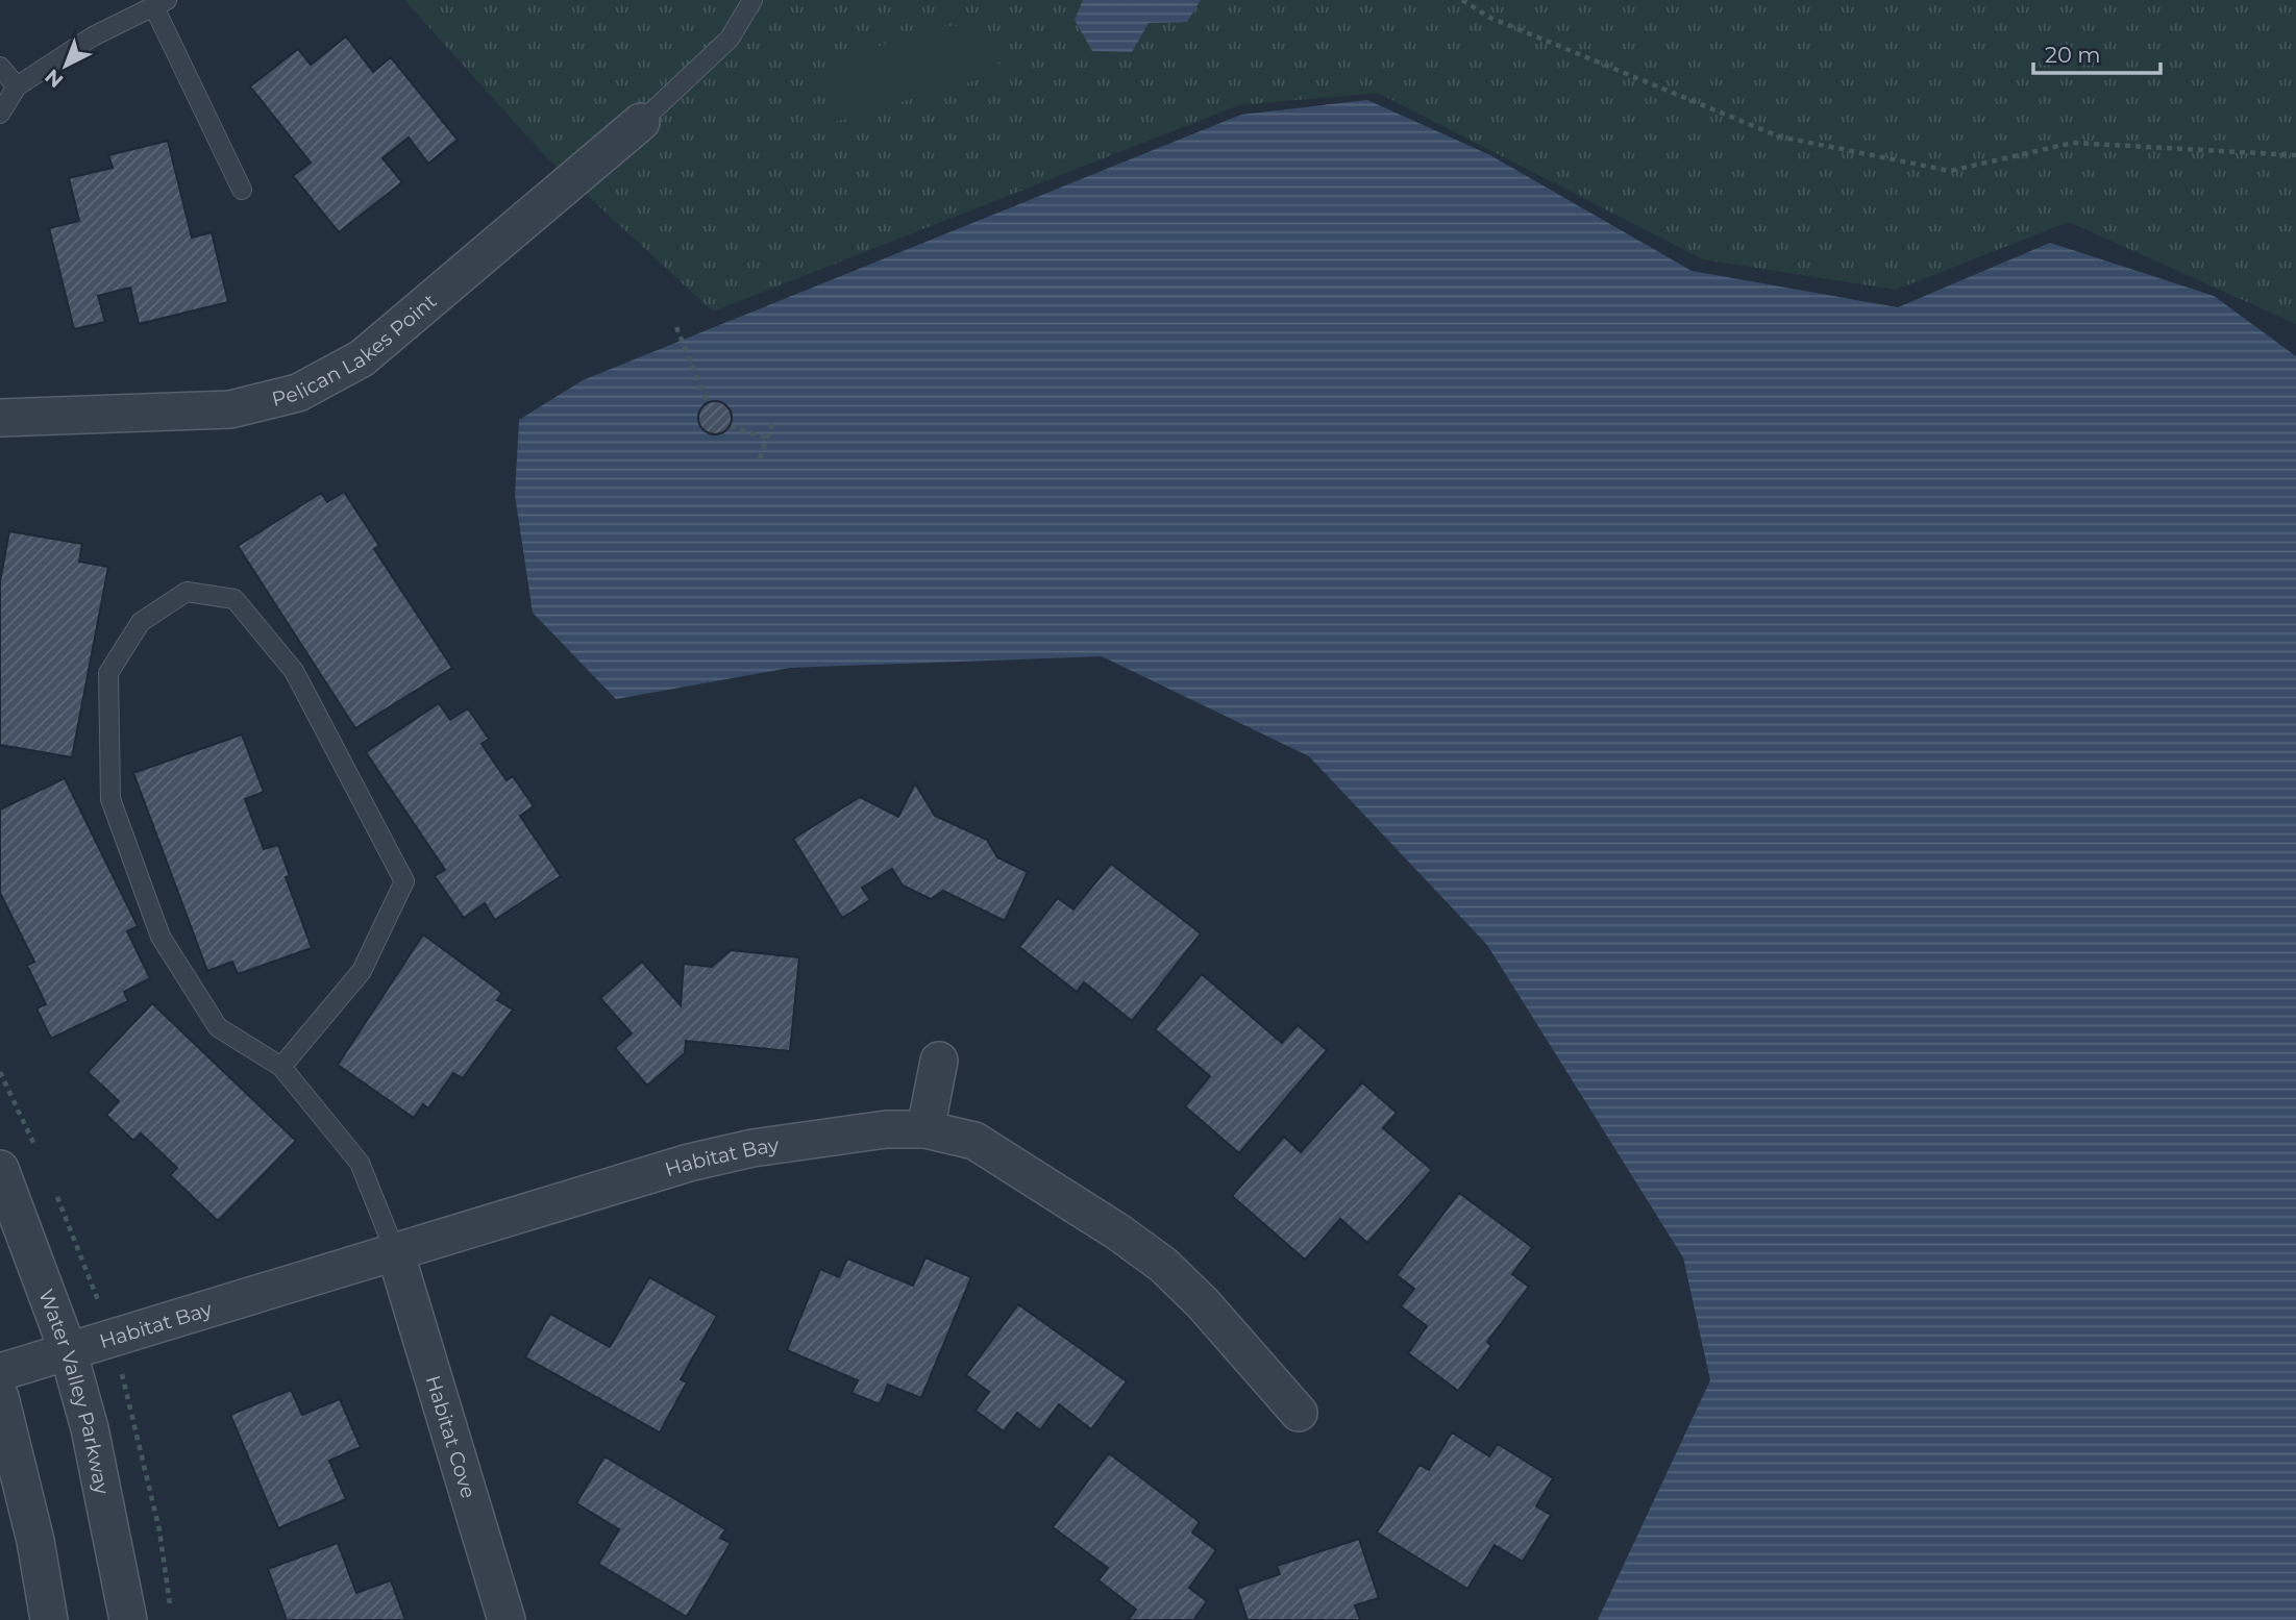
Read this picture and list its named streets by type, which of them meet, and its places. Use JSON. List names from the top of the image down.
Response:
{
  "streets": {
    "street": [
      "Pelican Lakes Point",
      "Habitat Bay",
      "Water Valley Parkway",
      "Habitat Cove"
    ]
  },
  "crossings": [
    ["Habitat Bay", "Water Valley Parkway"],
    ["Habitat Bay", "Habitat Cove"]
  ],
  "scale_bar": "20 m",
  "north": "bottom left"
}
